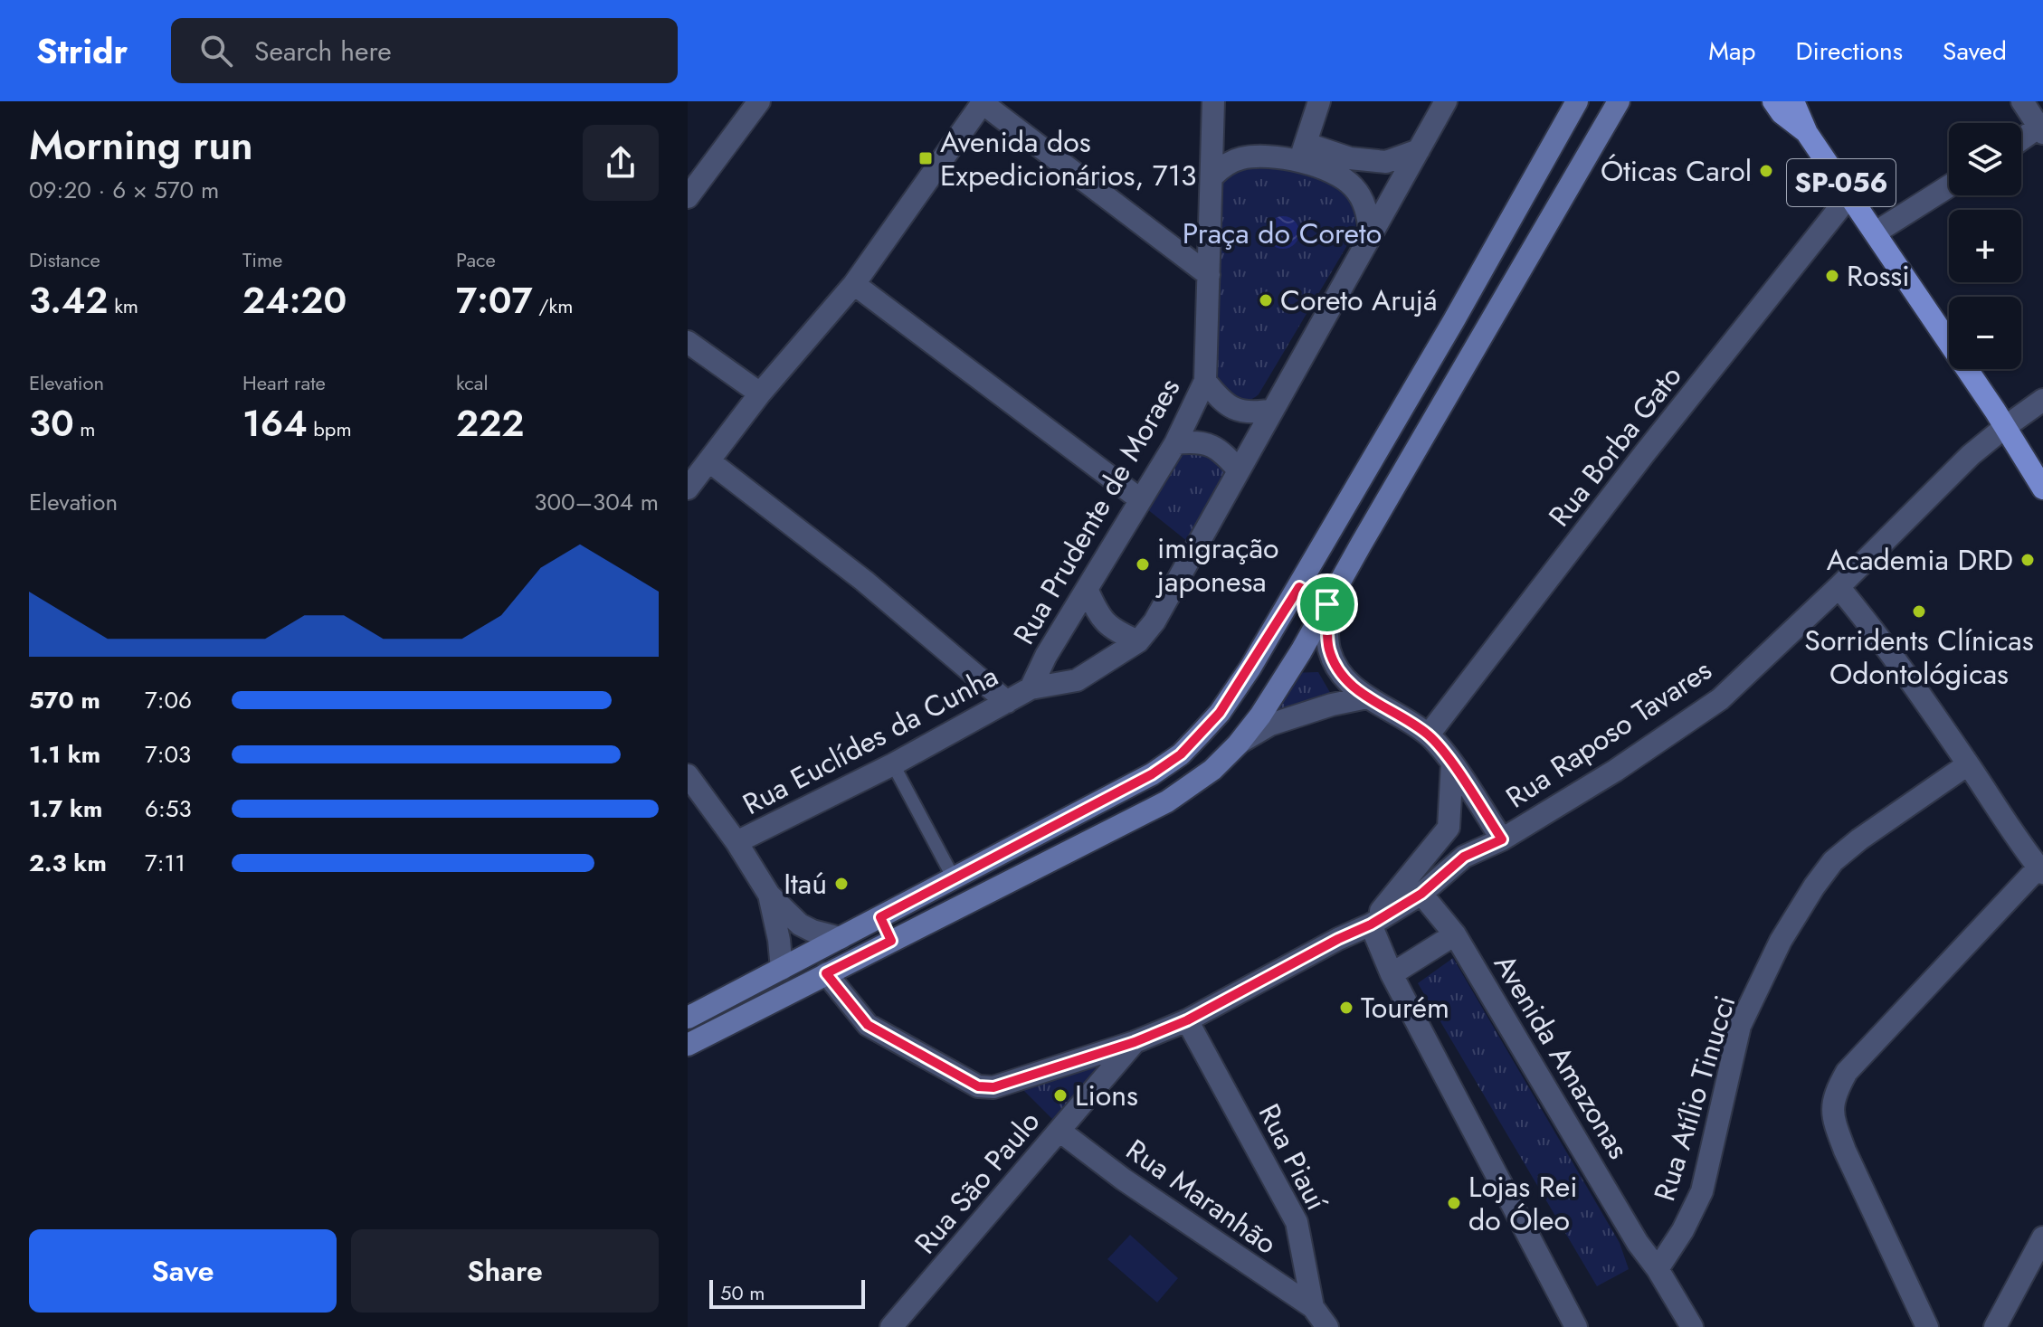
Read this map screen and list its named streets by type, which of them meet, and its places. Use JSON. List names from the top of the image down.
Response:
{
  "streets": {
    "main road": ["SP-056"],
    "street": [
      "Rua Borba Gato",
      "Rua Prudente de Moraes",
      "Rua Raposo Tavares",
      "Rua Euclídes da Cunha",
      "Avenida Amazonas",
      "Rua Atílio Tinucci",
      "Rua Piauí",
      "Rua São Paulo",
      "Rua Maranhão"
    ]
  },
  "crossings": [
    ["SP-056", "Rua Borba Gato"],
    ["SP-056", "Rua Raposo Tavares"],
    ["Rua Prudente de Moraes", "Rua Euclídes da Cunha"],
    ["Rua Raposo Tavares", "Avenida Amazonas"],
    ["Rua Raposo Tavares", "Rua Piauí"],
    ["Rua Raposo Tavares", "Rua São Paulo"],
    ["Avenida Amazonas", "Rua Atílio Tinucci"],
    ["Rua Piauí", "Rua Maranhão"],
    ["Rua São Paulo", "Rua Maranhão"]
  ],
  "parks": ["Praça do Coreto"],
  "places": {
    "transit": ["Avenida dos Expedicionários, 713"],
    "other": [
      "Óticas Carol",
      "Rossi",
      "Coreto Arujá",
      "Academia DRD",
      "imigração japonesa",
      "Sorridents Clínicas Odontológicas",
      "Itaú",
      "Tourém",
      "Lions",
      "Lojas Rei do Óleo"
    ]
  },
  "scale_bar": "50 m",
  "page": {
    "header": "Stridr",
    "search": "Search here",
    "nav": ["Map", "Directions", "Saved"],
    "heading": ["Morning run", "09:20 · 6 × 570 m"],
    "map_buttons": ["+", "−"],
    "stats": [
      ["Distance", "3.42 km"],
      ["Time", "24:20"],
      ["Pace", "7:07 /km"],
      ["Elevation", "30 m"],
      ["Heart rate", "164 bpm"],
      ["kcal", "222"]
    ],
    "chart": ["Elevation", "300–304 m"],
    "list": [
      {
        "name": "570 m",
        "note": "7:06"
      },
      {
        "name": "1.1 km",
        "note": "7:03"
      },
      {
        "name": "1.7 km",
        "note": "6:53"
      },
      {
        "name": "2.3 km",
        "note": "7:11"
      }
    ],
    "buttons": ["Save", "Share"],
    "scale": "50 m"
  }
}
